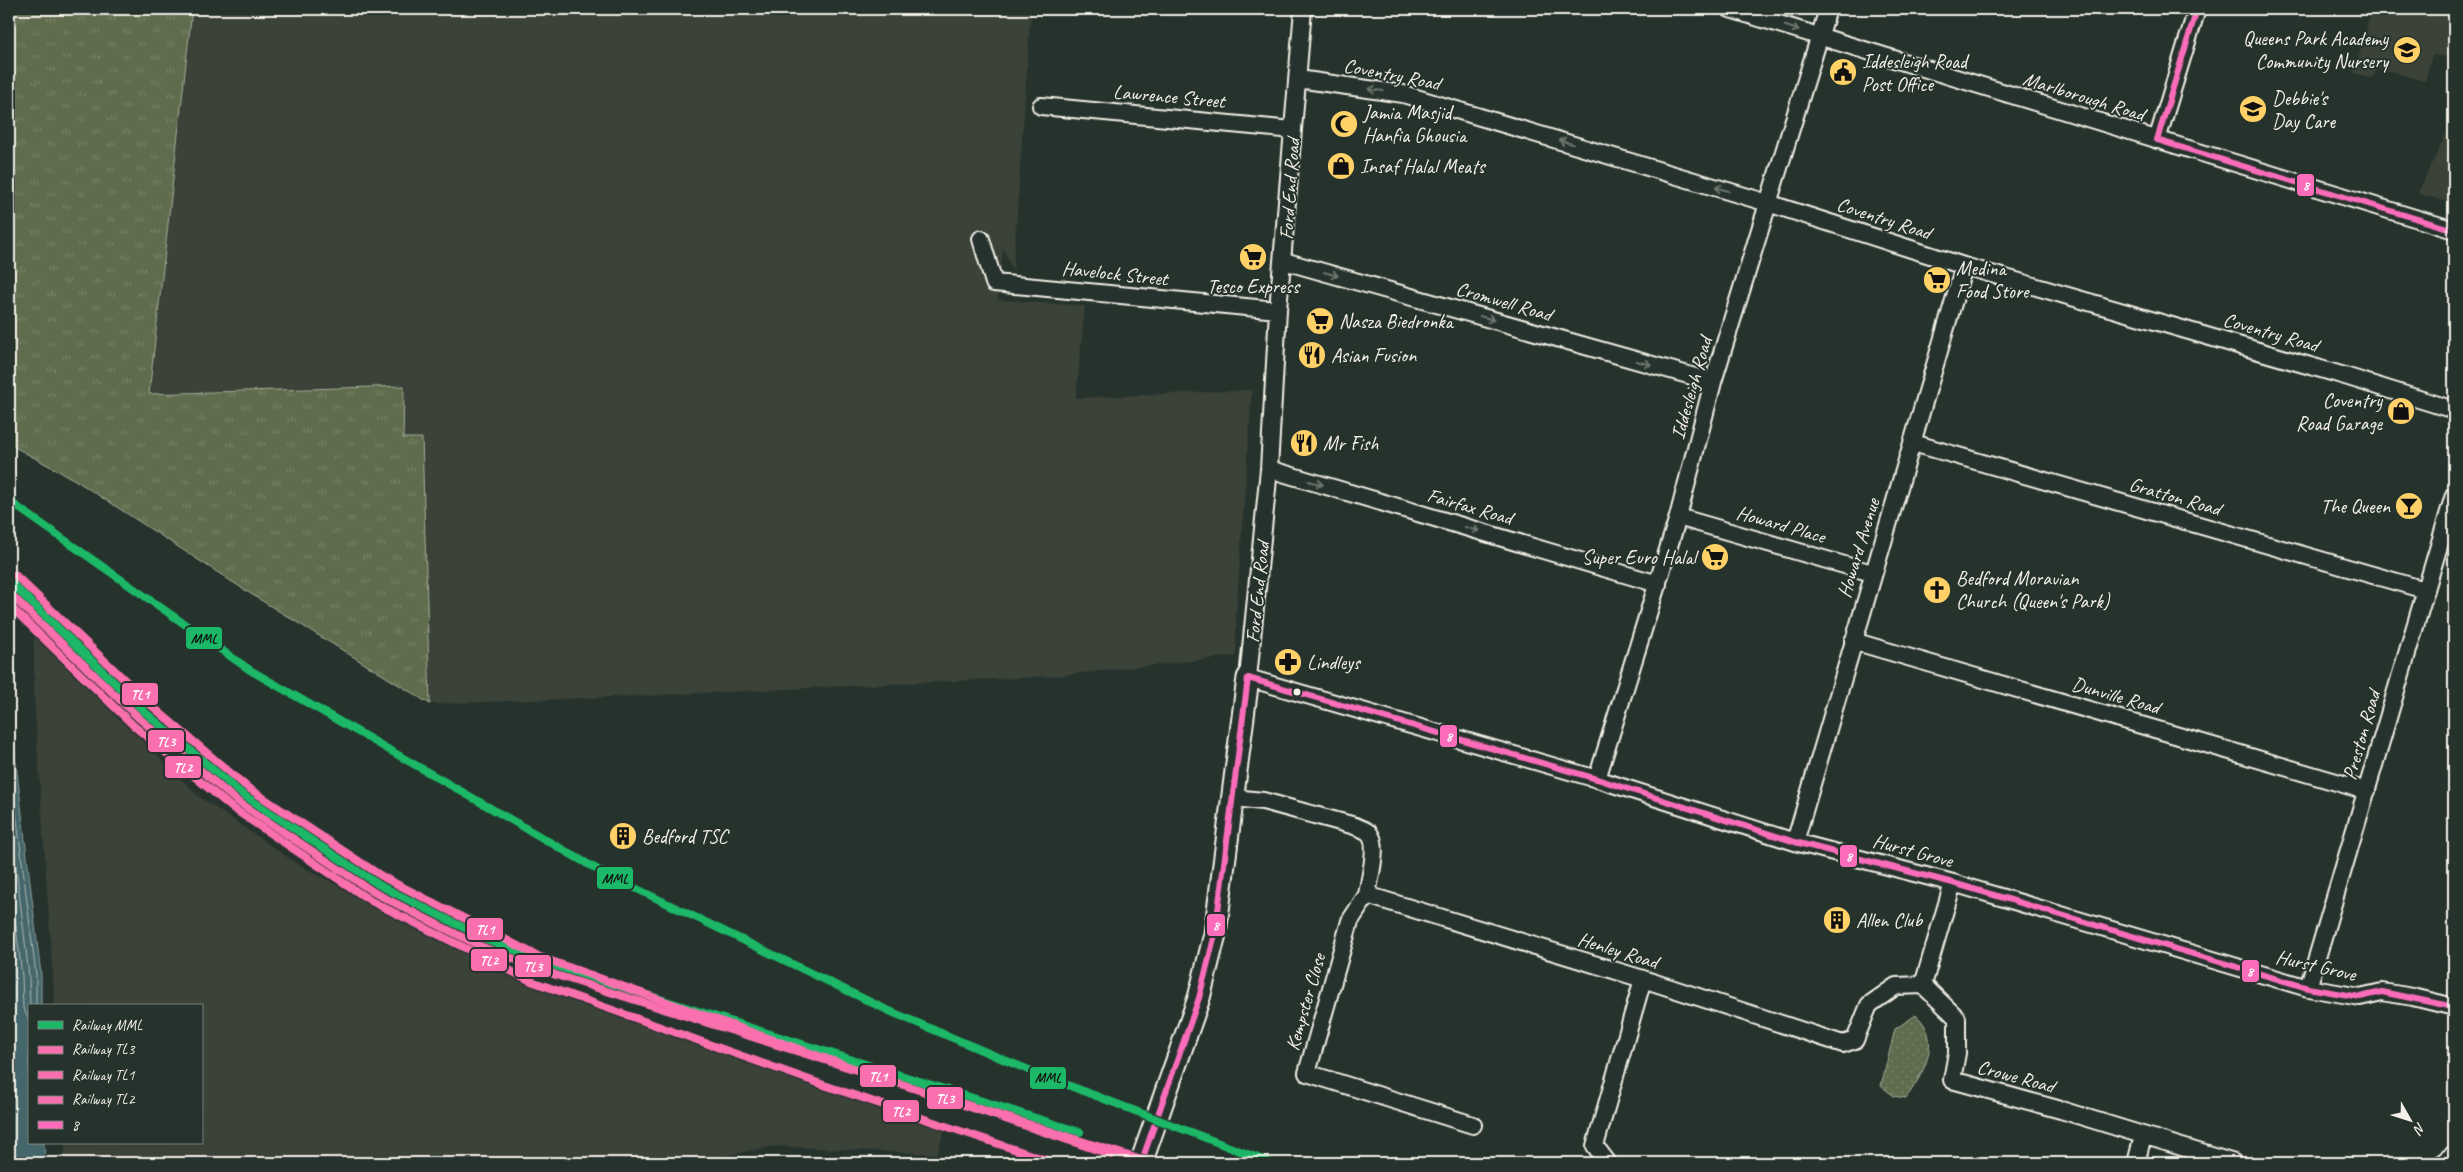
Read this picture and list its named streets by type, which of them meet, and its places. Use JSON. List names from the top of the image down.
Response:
{
  "streets": {
    "street": [
      "Coventry Road",
      "Lawrence Street",
      "Marlborough Road",
      "Ford End Road",
      "Havelock Street",
      "Cromwell Road",
      "Iddesleigh Road",
      "Gratton Road",
      "Fairfax Road",
      "Howard Place",
      "Howard Avenue",
      "Dunville Road",
      "Preston Road",
      "Hurst Grove",
      "Henley Road",
      "Kempster Close",
      "Crowe Road"
    ]
  },
  "crossings": [
    ["Coventry Road", "Ford End Road"],
    ["Coventry Road", "Iddesleigh Road"],
    ["Coventry Road", "Howard Avenue"],
    ["Lawrence Street", "Ford End Road"],
    ["Marlborough Road", "Iddesleigh Road"],
    ["Ford End Road", "Havelock Street"],
    ["Ford End Road", "Cromwell Road"],
    ["Ford End Road", "Fairfax Road"],
    ["Ford End Road", "Hurst Grove"],
    ["Cromwell Road", "Iddesleigh Road"],
    ["Iddesleigh Road", "Fairfax Road"],
    ["Iddesleigh Road", "Howard Place"],
    ["Iddesleigh Road", "Hurst Grove"],
    ["Gratton Road", "Howard Avenue"],
    ["Gratton Road", "Preston Road"],
    ["Howard Place", "Howard Avenue"],
    ["Howard Avenue", "Dunville Road"],
    ["Howard Avenue", "Hurst Grove"],
    ["Dunville Road", "Preston Road"],
    ["Preston Road", "Hurst Grove"],
    ["Henley Road", "Kempster Close"],
    ["Henley Road", "Crowe Road"]
  ],
  "one_way": ["Coventry Road", "Cromwell Road", "Fairfax Road"],
  "places": {
    "school or university": ["Queens Park Academy Community Nursery", "Debbie's Day Care"],
    "public building": ["Iddesleigh Road Post Office"],
    "mosque": ["Jamia Masjid Hanfia Ghousia"],
    "shop": ["Insaf Halal Meats", "Coventry Road Garage"],
    "supermarket": [
      "Tesco Express",
      "Medina Food Store",
      "Nasza Biedronka",
      "Super Euro Halal"
    ],
    "restaurant": ["Asian Fusion", "Mr Fish"],
    "bar": ["The Queen"],
    "church": ["Bedford Moravian Church (Queen's Park)"],
    "pharmacy": ["Lindleys"],
    "building": ["Bedford TSC", "Allen Club"]
  },
  "lines": [
    "transit line 8",
    "rail line MML",
    "rail line TL1",
    "rail line TL3",
    "rail line TL2"
  ],
  "legend": [
    "Railway MML",
    "Railway TL3",
    "Railway TL1",
    "Railway TL2",
    "8"
  ],
  "north": "bottom right"
}
